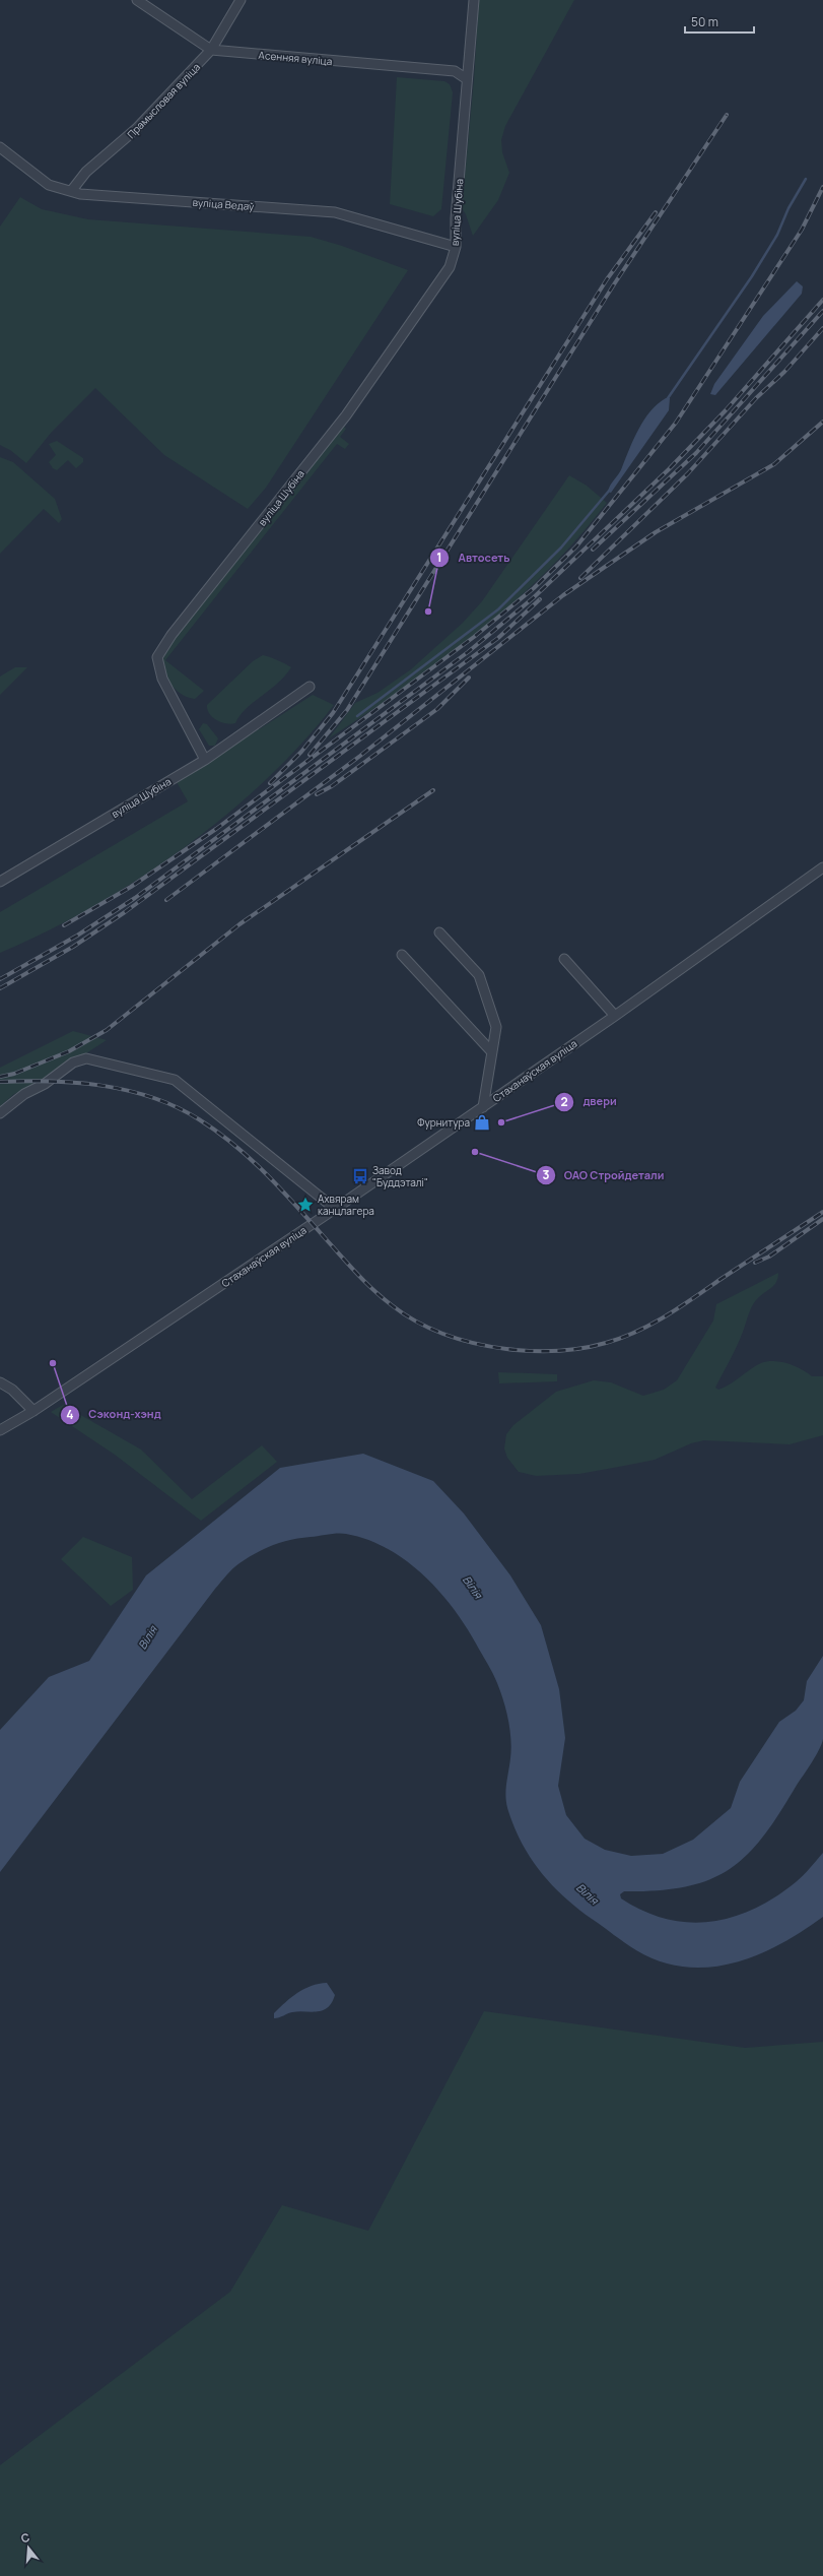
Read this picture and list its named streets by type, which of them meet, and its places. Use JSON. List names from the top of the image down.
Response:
{
  "streets": {
    "street": [
      "Асенняя вуліца",
      "Прамысловая вуліца",
      "вуліца Ведаў",
      "вуліца Шубіна",
      "Стаханаўская вуліца"
    ]
  },
  "crossings": [
    ["Асенняя вуліца", "Прамысловая вуліца"],
    ["Асенняя вуліца", "вуліца Шубіна"],
    ["Прамысловая вуліца", "вуліца Ведаў"],
    ["вуліца Ведаў", "вуліца Шубіна"]
  ],
  "water": ["Вілія"],
  "places": {
    "other": [
      "Автосеть",
      "двери",
      "ОАО Стройдетали",
      "Сэконд-хэнд"
    ],
    "shop": ["Фурнитура"],
    "bus stop": ["Завод \"Буддэталі\""],
    "place": ["Ахвярам канцлагера"]
  },
  "scale_bar": "50 m",
  "north": "top"
}
